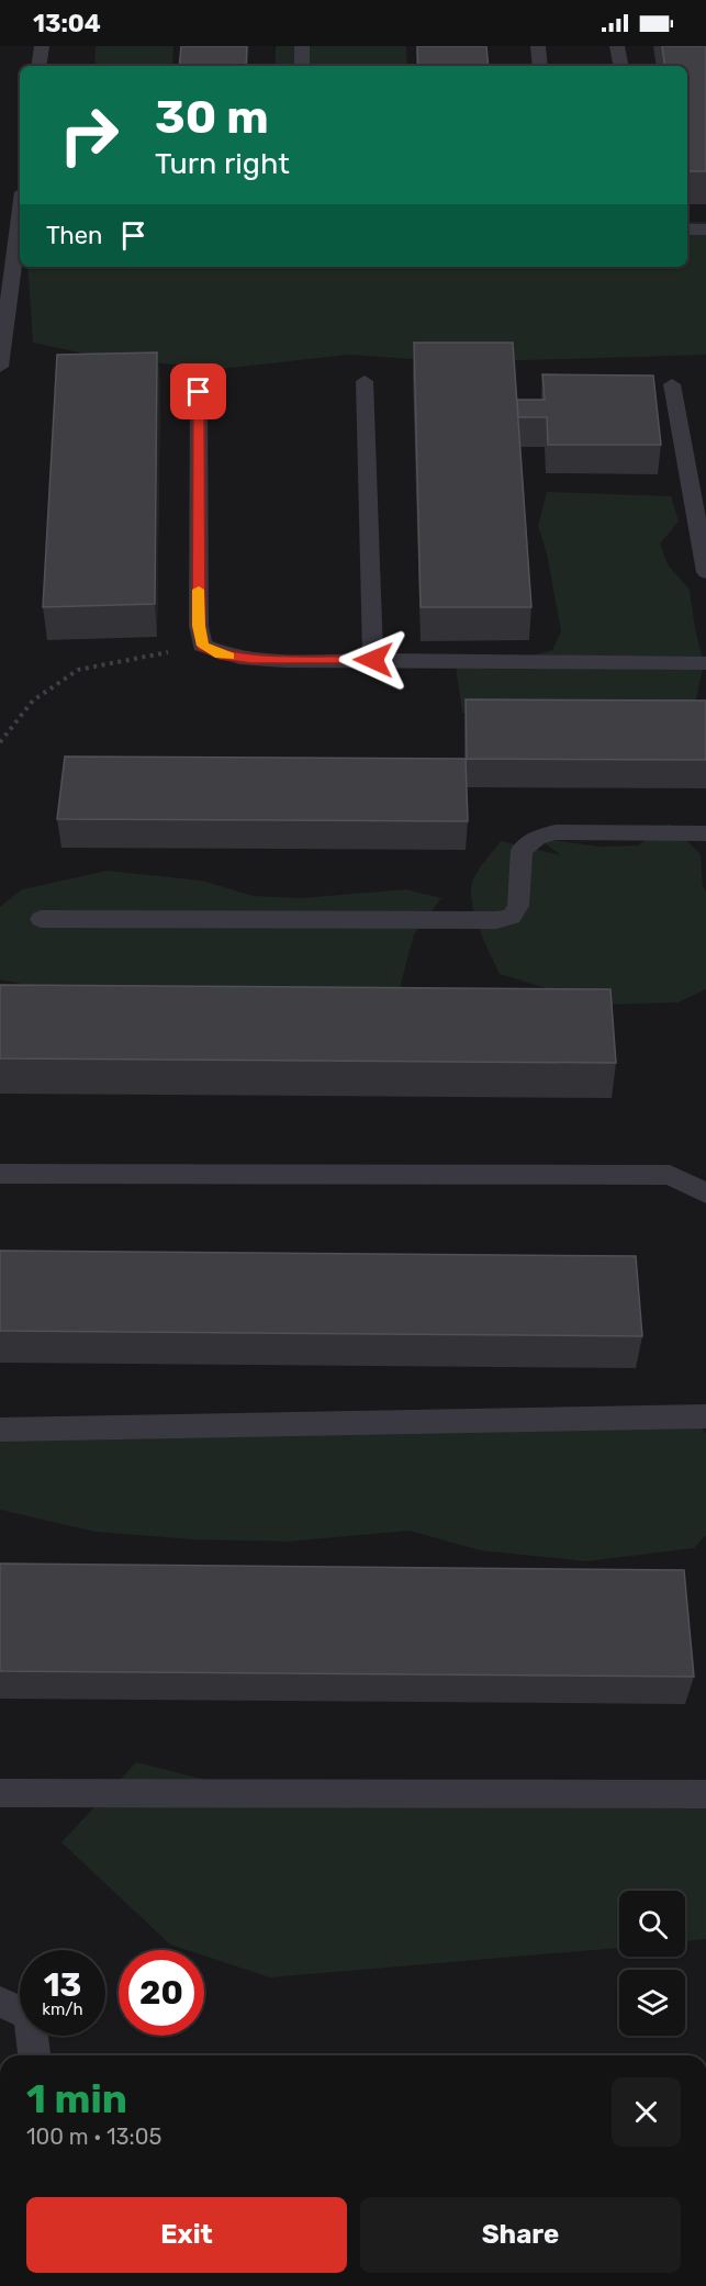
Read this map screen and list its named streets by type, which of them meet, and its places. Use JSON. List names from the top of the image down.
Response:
{
  "page": {
    "status": "13:04",
    "turn": ["30 m", "Turn right"],
    "then": "Then",
    "speed": "13 km/h",
    "limit": "20",
    "heading": ["1 min", "100 m · 13:05"],
    "buttons": ["Exit", "Share"]
  }
}
